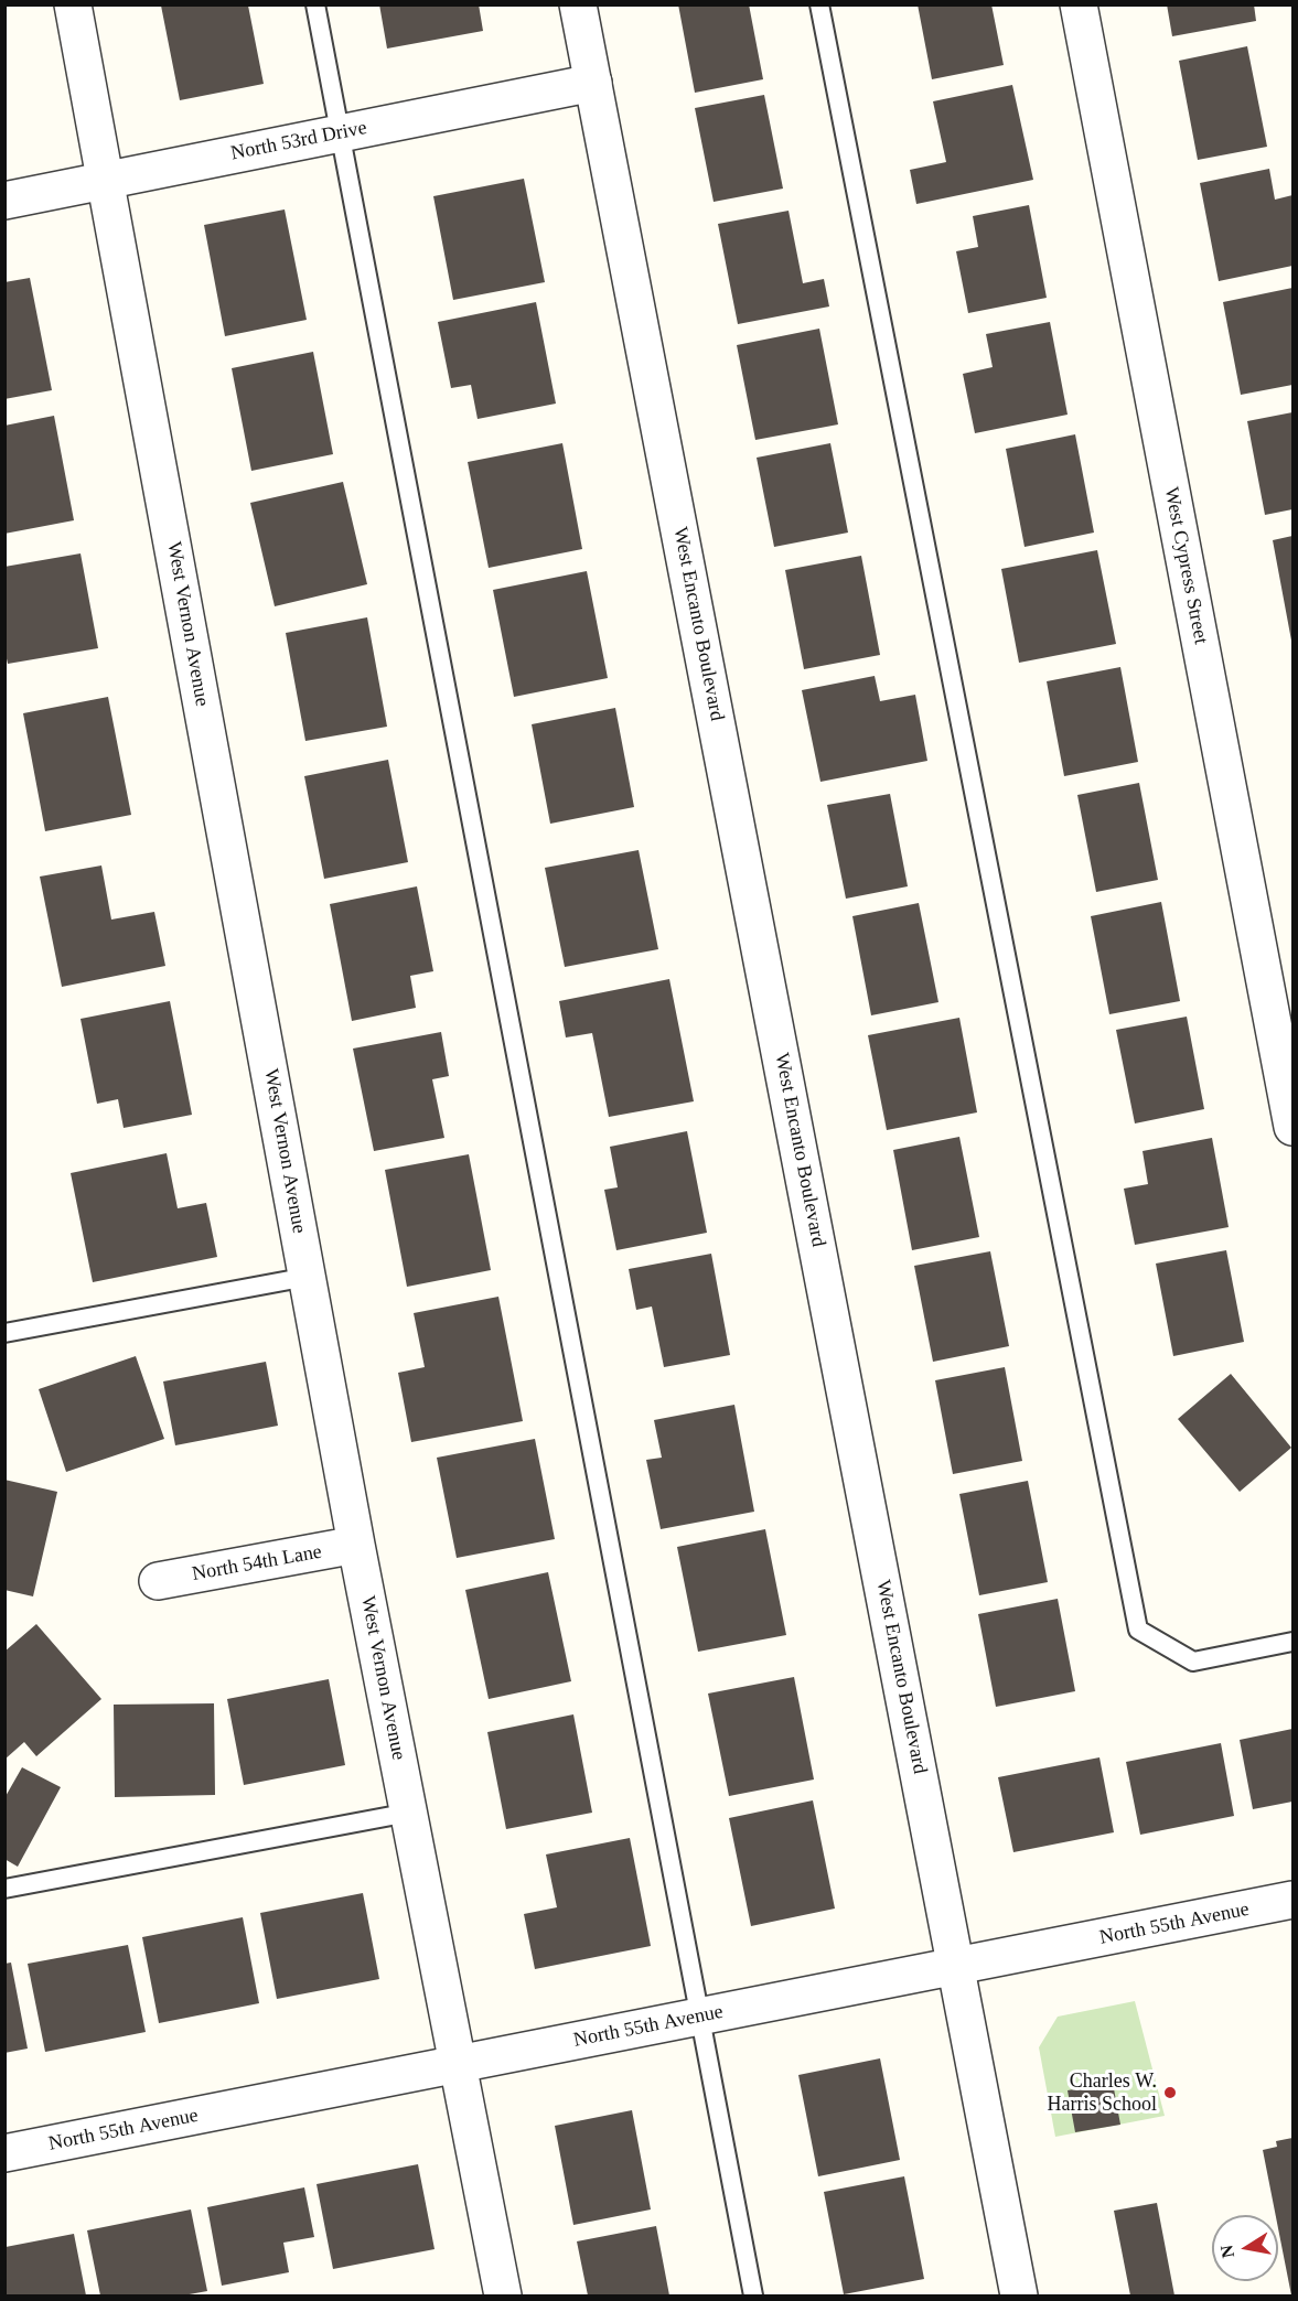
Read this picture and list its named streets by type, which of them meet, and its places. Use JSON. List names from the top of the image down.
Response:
{
  "streets": {
    "street": [
      "North 53rd Drive",
      "West Cypress Street",
      "West Vernon Avenue",
      "West Encanto Boulevard",
      "North 54th Lane",
      "North 55th Avenue"
    ]
  },
  "crossings": [
    ["North 53rd Drive", "West Vernon Avenue"],
    ["North 53rd Drive", "West Encanto Boulevard"],
    ["West Vernon Avenue", "North 54th Lane"],
    ["West Vernon Avenue", "North 55th Avenue"],
    ["West Encanto Boulevard", "North 55th Avenue"]
  ],
  "places": ["Charles W. Harris School"],
  "north": "left"
}
